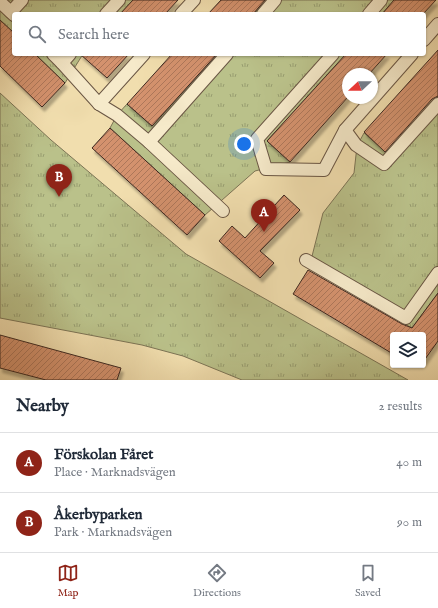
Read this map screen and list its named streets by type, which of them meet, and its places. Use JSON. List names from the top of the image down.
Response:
{
  "north": "left",
  "page": {
    "search": "Search here",
    "pins": ["B", "A"],
    "heading": ["Nearby", "2 results"],
    "list": [
      {
        "mark": "A",
        "name": "Förskolan Fåret",
        "note": "Place · Marknadsvägen",
        "value": "40 m"
      },
      {
        "mark": "B",
        "name": "Åkerbyparken",
        "note": "Park · Marknadsvägen",
        "value": "90 m"
      }
    ],
    "nav": ["Map", "Directions", "Saved"]
  }
}
